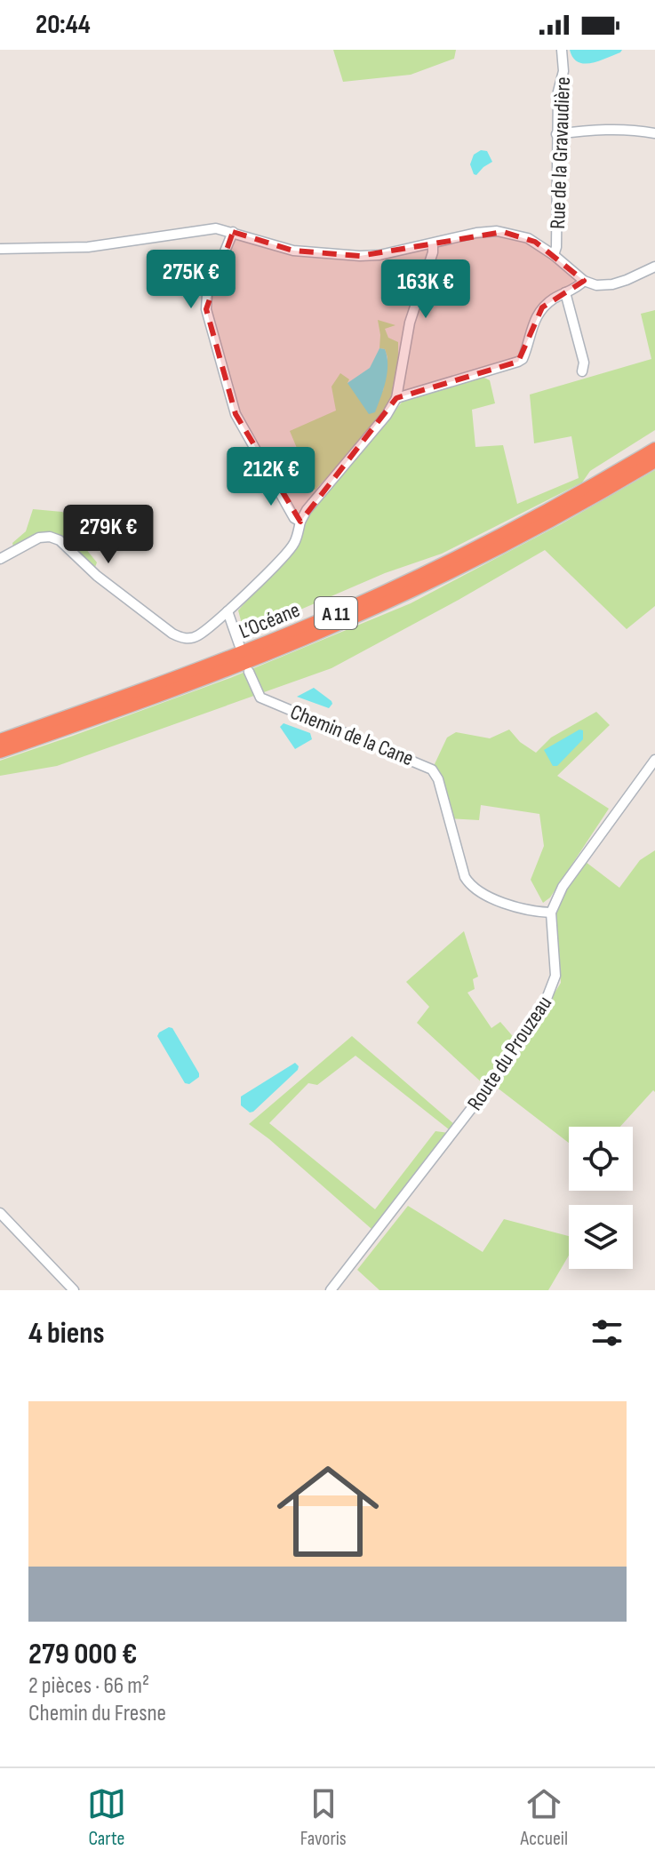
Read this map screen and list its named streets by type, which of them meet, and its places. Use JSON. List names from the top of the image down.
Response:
{
  "streets": {
    "highway": ["A 11", "L’Océane"],
    "street": ["Rue de la Gravaudière", "Chemin de la Cane", "Route du Prouzeau"]
  },
  "crossings": [
    ["Chemin de la Cane", "Route du Prouzeau"]
  ],
  "page": {
    "status": "20:44",
    "price": [
      "275K €",
      "163K €",
      "212K €",
      "279K €"
    ],
    "heading": "4 biens",
    "list": [
      {
        "name": "279 000 €",
        "note": "2 pièces · 66 m² · Chemin du Fresne"
      }
    ],
    "tabs": ["Carte", "Favoris", "Accueil"]
  }
}
